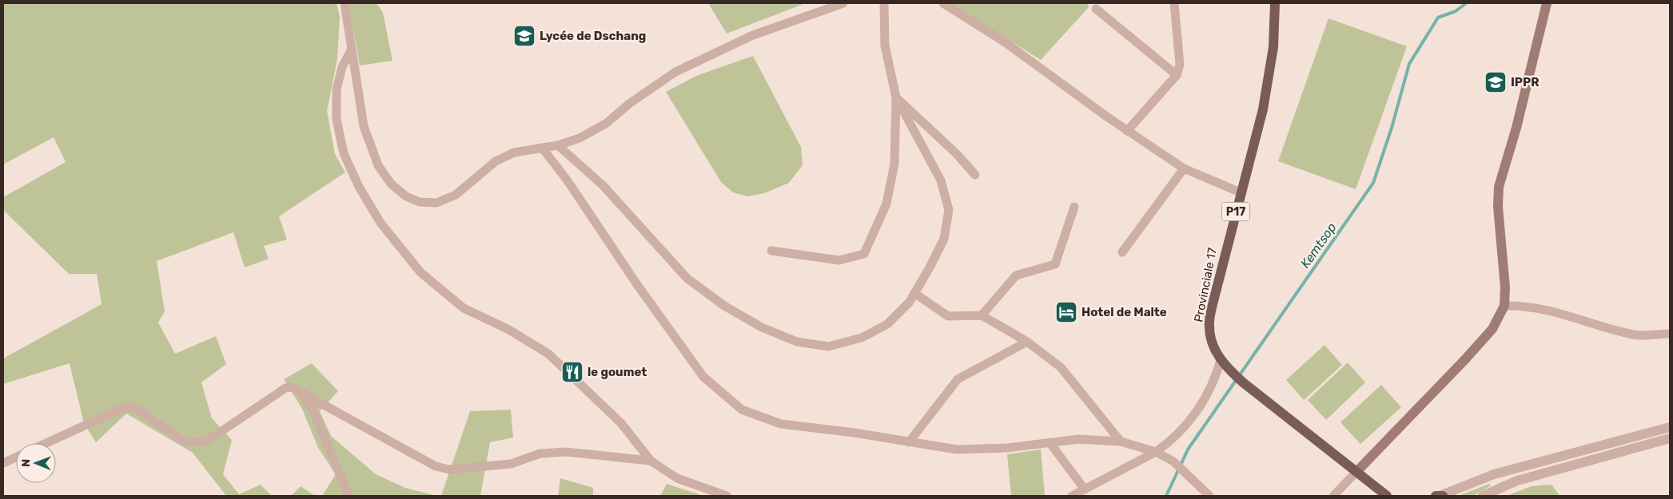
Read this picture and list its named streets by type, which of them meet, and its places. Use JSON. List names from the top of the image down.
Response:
{
  "streets": {
    "main road": ["P17", "Provinciale 17"]
  },
  "water": ["Kemtsop"],
  "places": {
    "school or university": ["Lycée de Dschang", "IPPR"],
    "hotel": ["Hotel de Malte"],
    "restaurant": ["le goumet"]
  },
  "north": "left"
}
